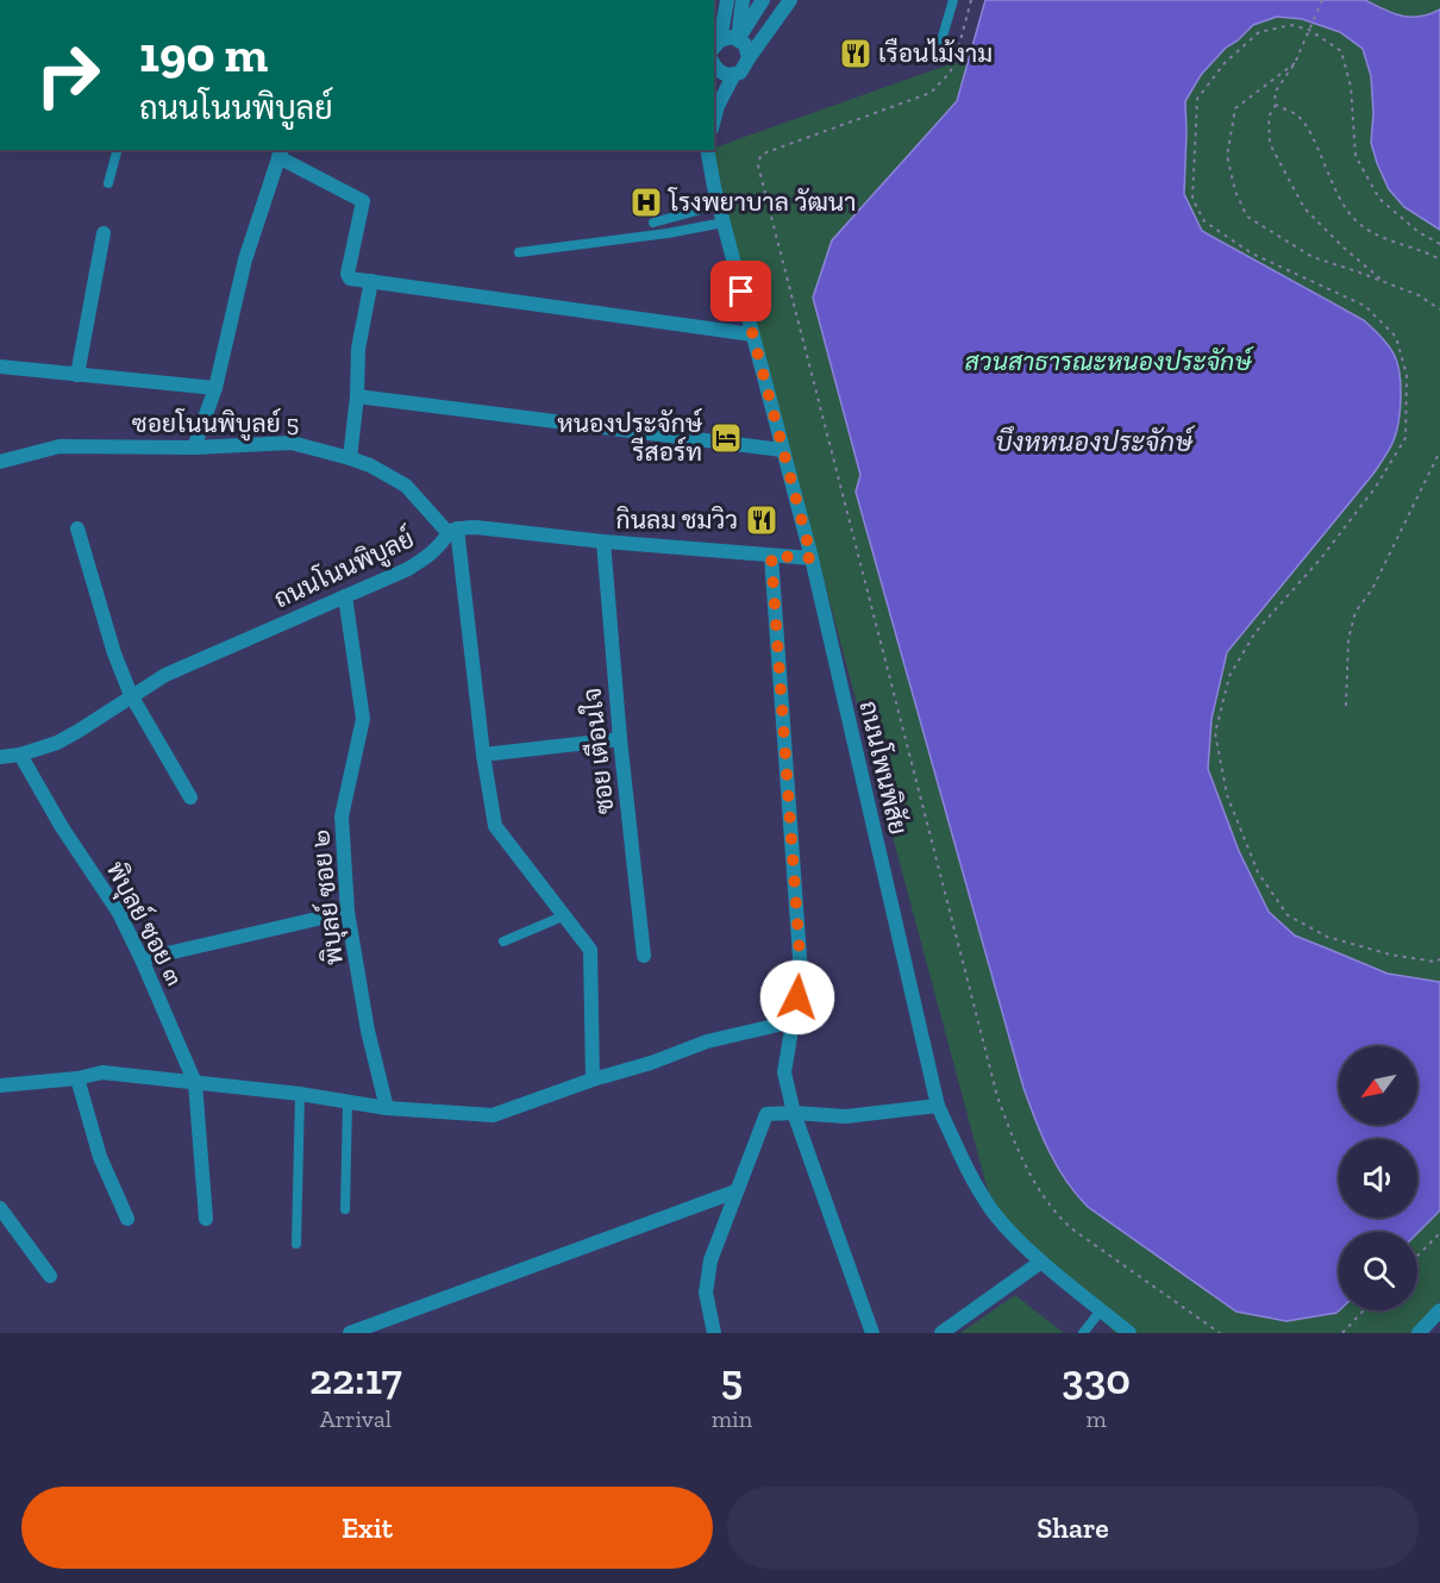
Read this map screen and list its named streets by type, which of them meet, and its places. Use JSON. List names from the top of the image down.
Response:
{
  "streets": {
    "street": [
      "ซอยโนนพิบูลย์ 5",
      "ถนนโนนพิบูลย์",
      "ซอย เตือนใจ",
      "ถนนโพนพิสัย",
      "พิบุลย์ ซอย ๒",
      "พิบุลย์ ซอย ๓"
    ]
  },
  "crossings": [
    ["ซอยโนนพิบูลย์ 5", "ถนนโนนพิบูลย์"],
    ["ถนนโนนพิบูลย์", "พิบุลย์ ซอย ๒"],
    ["ถนนโนนพิบูลย์", "พิบุลย์ ซอย ๓"]
  ],
  "water": ["บึงหหนองประจักษ์"],
  "parks": ["สวนสาธารณะหนองประจักษ์"],
  "places": {
    "restaurant": ["เรือนไม้งาม", "กินลม ชมวิว"],
    "hospital": ["โรงพยาบาล วัฒนา"],
    "hotel": ["หนองประจักษ์ รีสอร์ท"]
  },
  "north": "bottom left",
  "page": {
    "turn": ["190 m", "ถนนโนนพิบูลย์"],
    "eta": [
      "22:17",
      "Arrival",
      "5",
      "min",
      "330",
      "m"
    ],
    "buttons": ["Exit", "Share"]
  }
}
